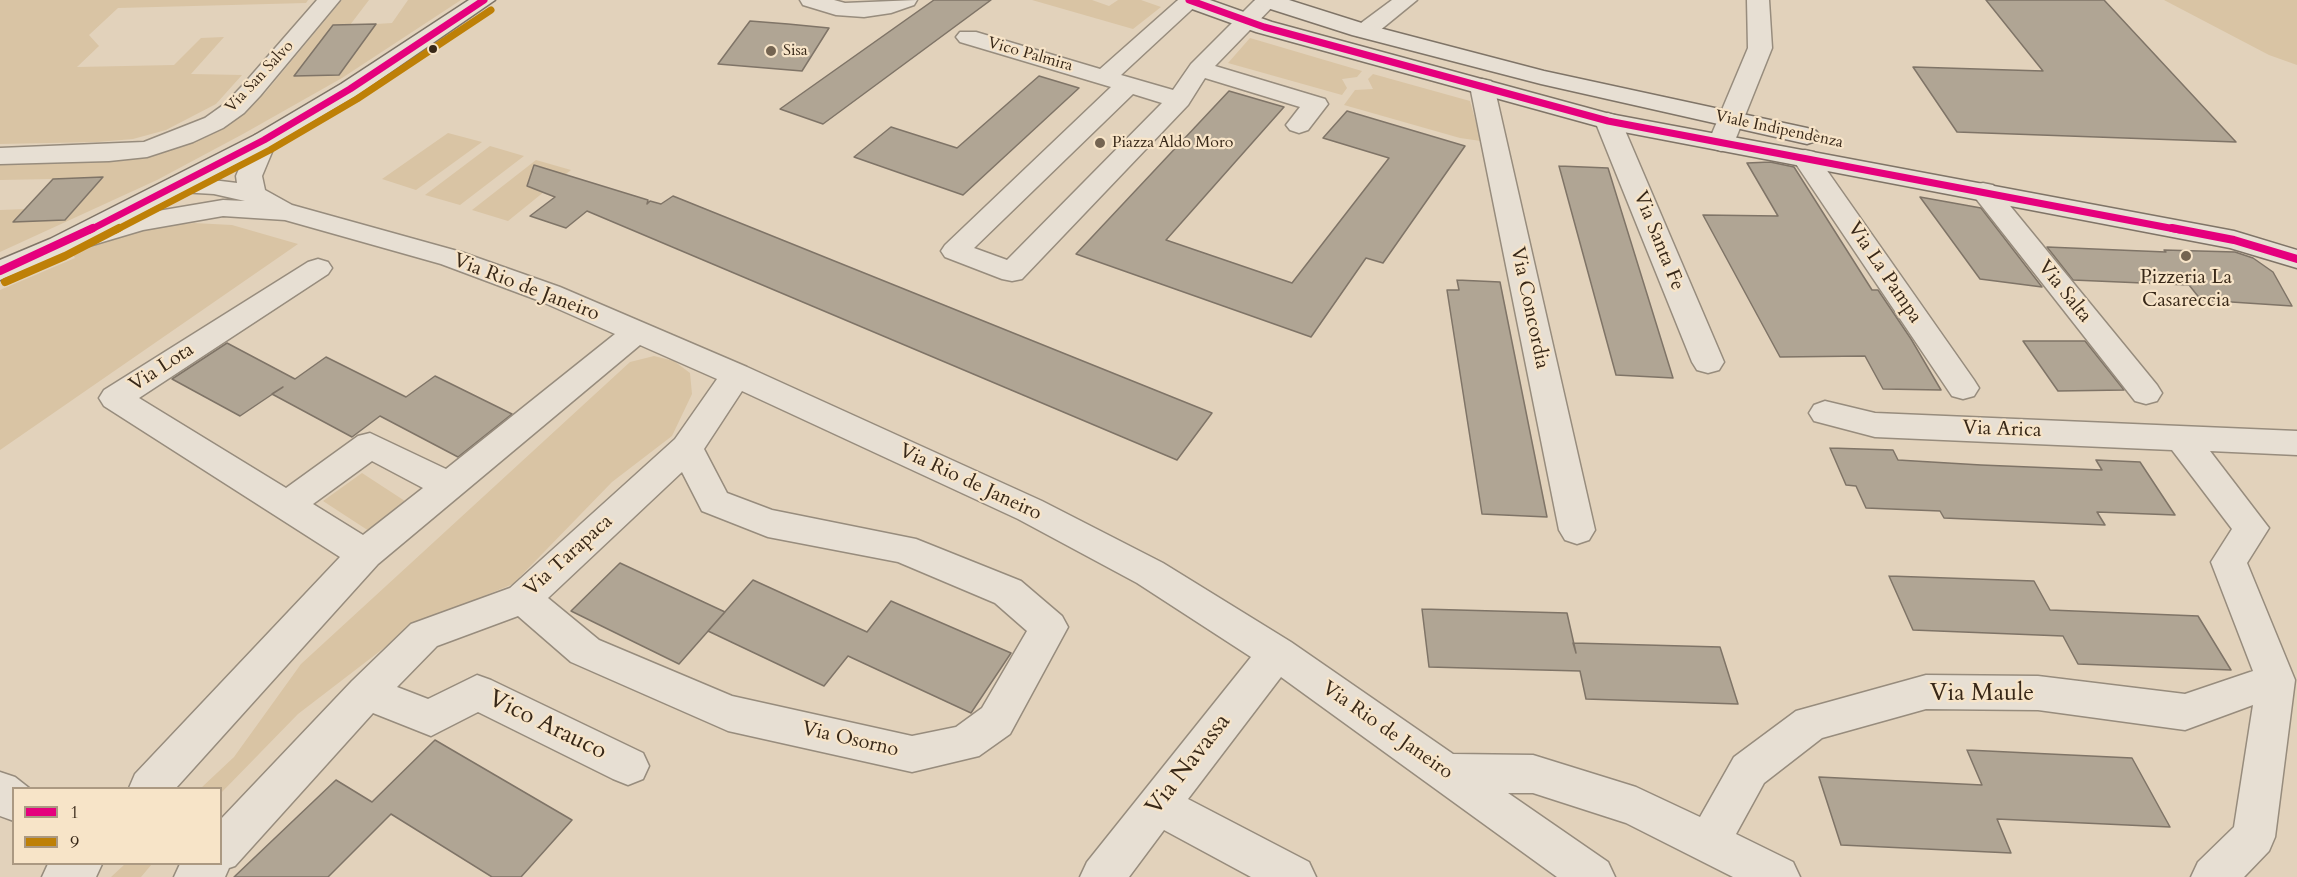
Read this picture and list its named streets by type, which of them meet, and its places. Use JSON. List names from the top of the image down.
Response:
{
  "streets": {
    "street": [
      "Vico Palmira",
      "Via San Salvo",
      "Viale Indipendenza",
      "Via Santa Fe",
      "Via La Pampa",
      "Via Rio de Janeiro",
      "Via Salta",
      "Via Concordia",
      "Via Lota",
      "Via Arica",
      "Via Tarapaca",
      "Via Maule",
      "Vico Arauco",
      "Via Osorno",
      "Via Navassa"
    ]
  },
  "crossings": [
    ["Viale Indipendenza", "Via Santa Fe"],
    ["Viale Indipendenza", "Via La Pampa"],
    ["Viale Indipendenza", "Via Salta"],
    ["Viale Indipendenza", "Via Concordia"],
    ["Via Rio de Janeiro", "Via Tarapaca"],
    ["Via Rio de Janeiro", "Via Navassa"],
    ["Via Tarapaca", "Vico Arauco"],
    ["Via Tarapaca", "Via Osorno"]
  ],
  "places": ["Sisa", "Piazza Aldo Moro", "Pizzeria La Casareccia"],
  "lines": ["transit line 1", "transit line 9"],
  "legend": ["1", "9"]
}
